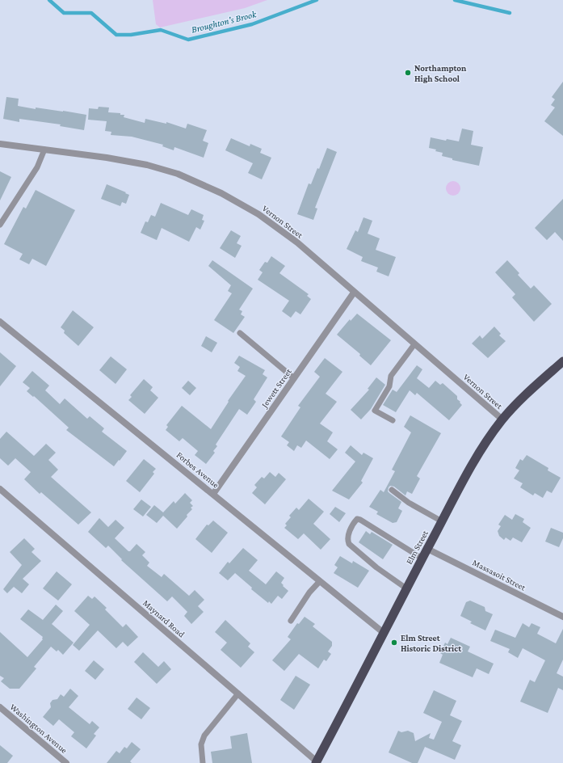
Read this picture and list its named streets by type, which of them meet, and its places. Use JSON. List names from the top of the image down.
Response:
{
  "streets": {
    "highway": ["Elm Street"],
    "street": [
      "Vernon Street",
      "Jewett Street",
      "Forbes Avenue",
      "Massasoit Street",
      "Maynard Road",
      "Washington Avenue"
    ]
  },
  "crossings": [
    ["Vernon Street", "Jewett Street"],
    ["Vernon Street", "Elm Street"],
    ["Jewett Street", "Forbes Avenue"],
    ["Forbes Avenue", "Elm Street"],
    ["Elm Street", "Massasoit Street"],
    ["Elm Street", "Maynard Road"]
  ],
  "water": ["Broughton's Brook"],
  "places": ["Northampton High School", "Elm Street Historic District"]
}
